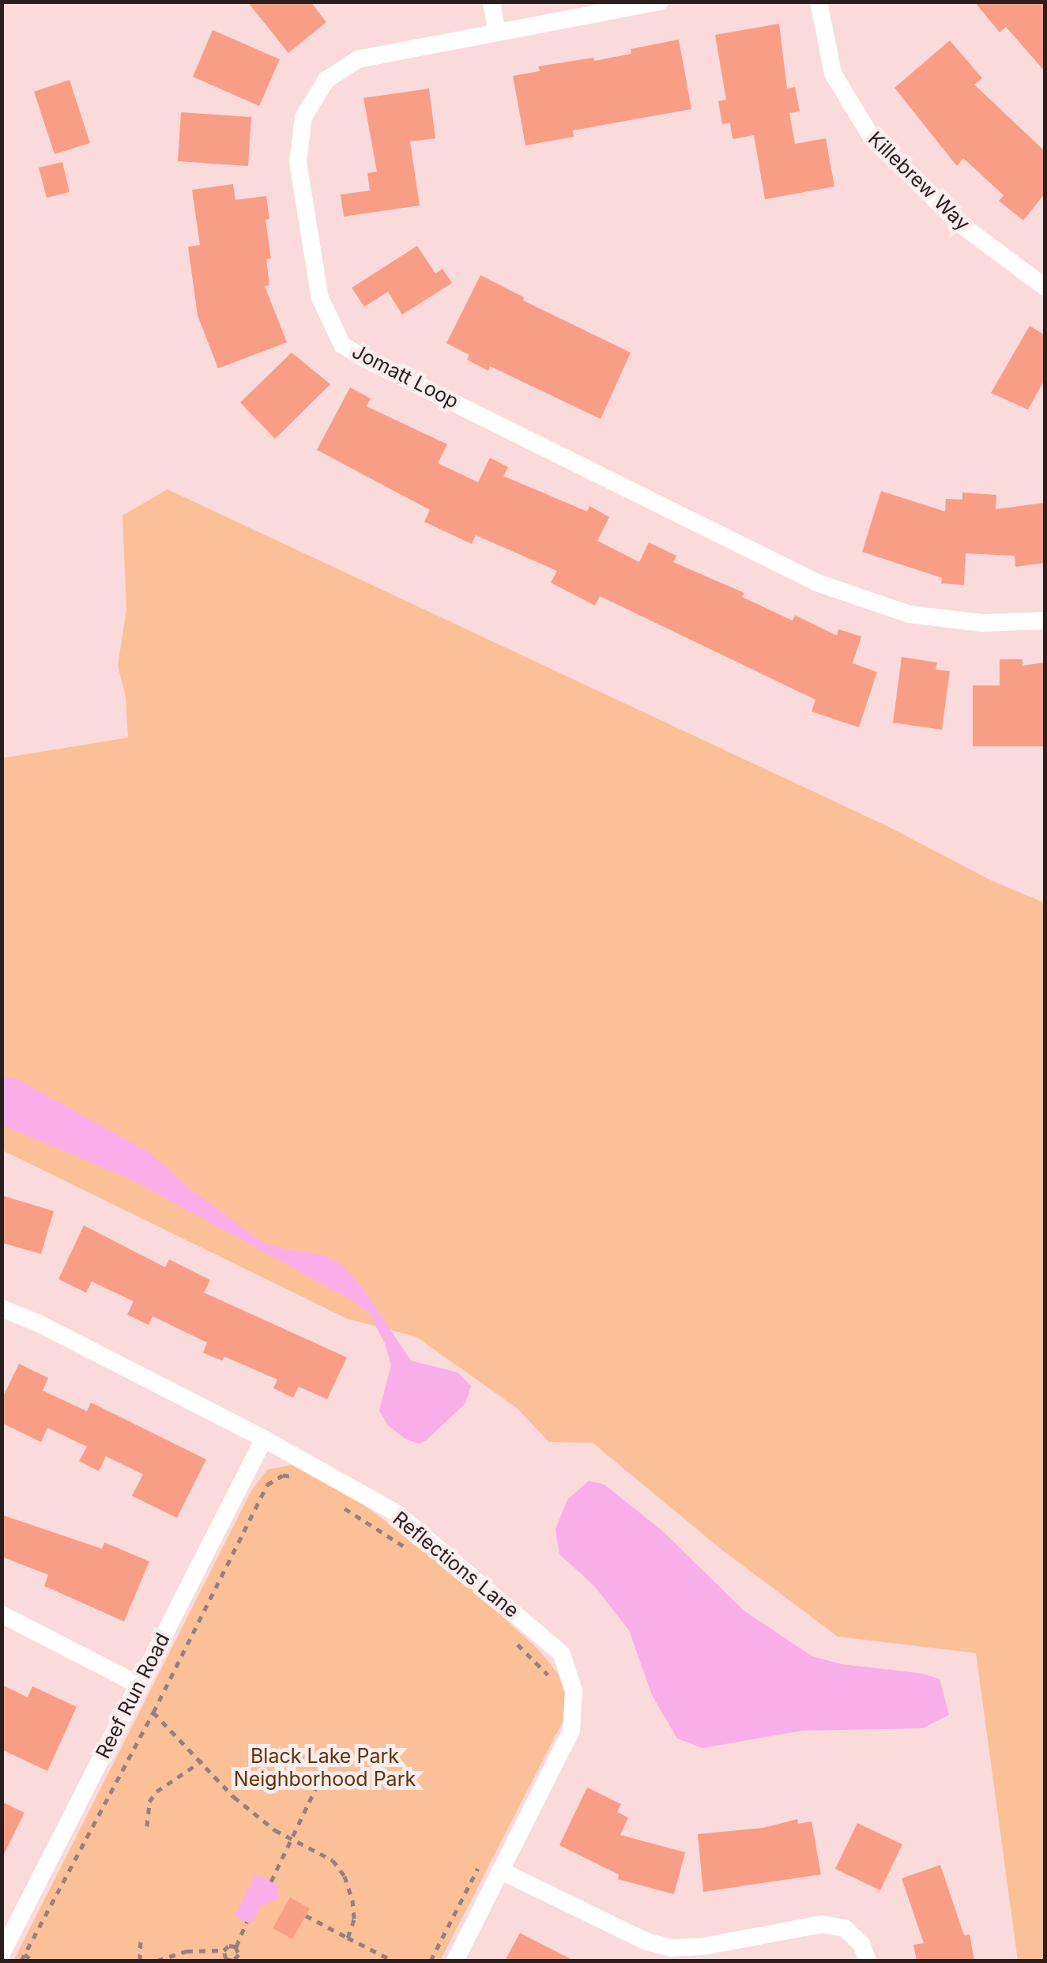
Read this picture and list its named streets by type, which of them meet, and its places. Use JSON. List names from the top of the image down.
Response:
{
  "streets": {
    "street": [
      "Killebrew Way",
      "Jomatt Loop",
      "Reflections Lane",
      "Reef Run Road"
    ]
  },
  "crossings": [
    ["Reflections Lane", "Reef Run Road"]
  ],
  "parks": ["Black Lake Park Neighborhood Park"]
}
